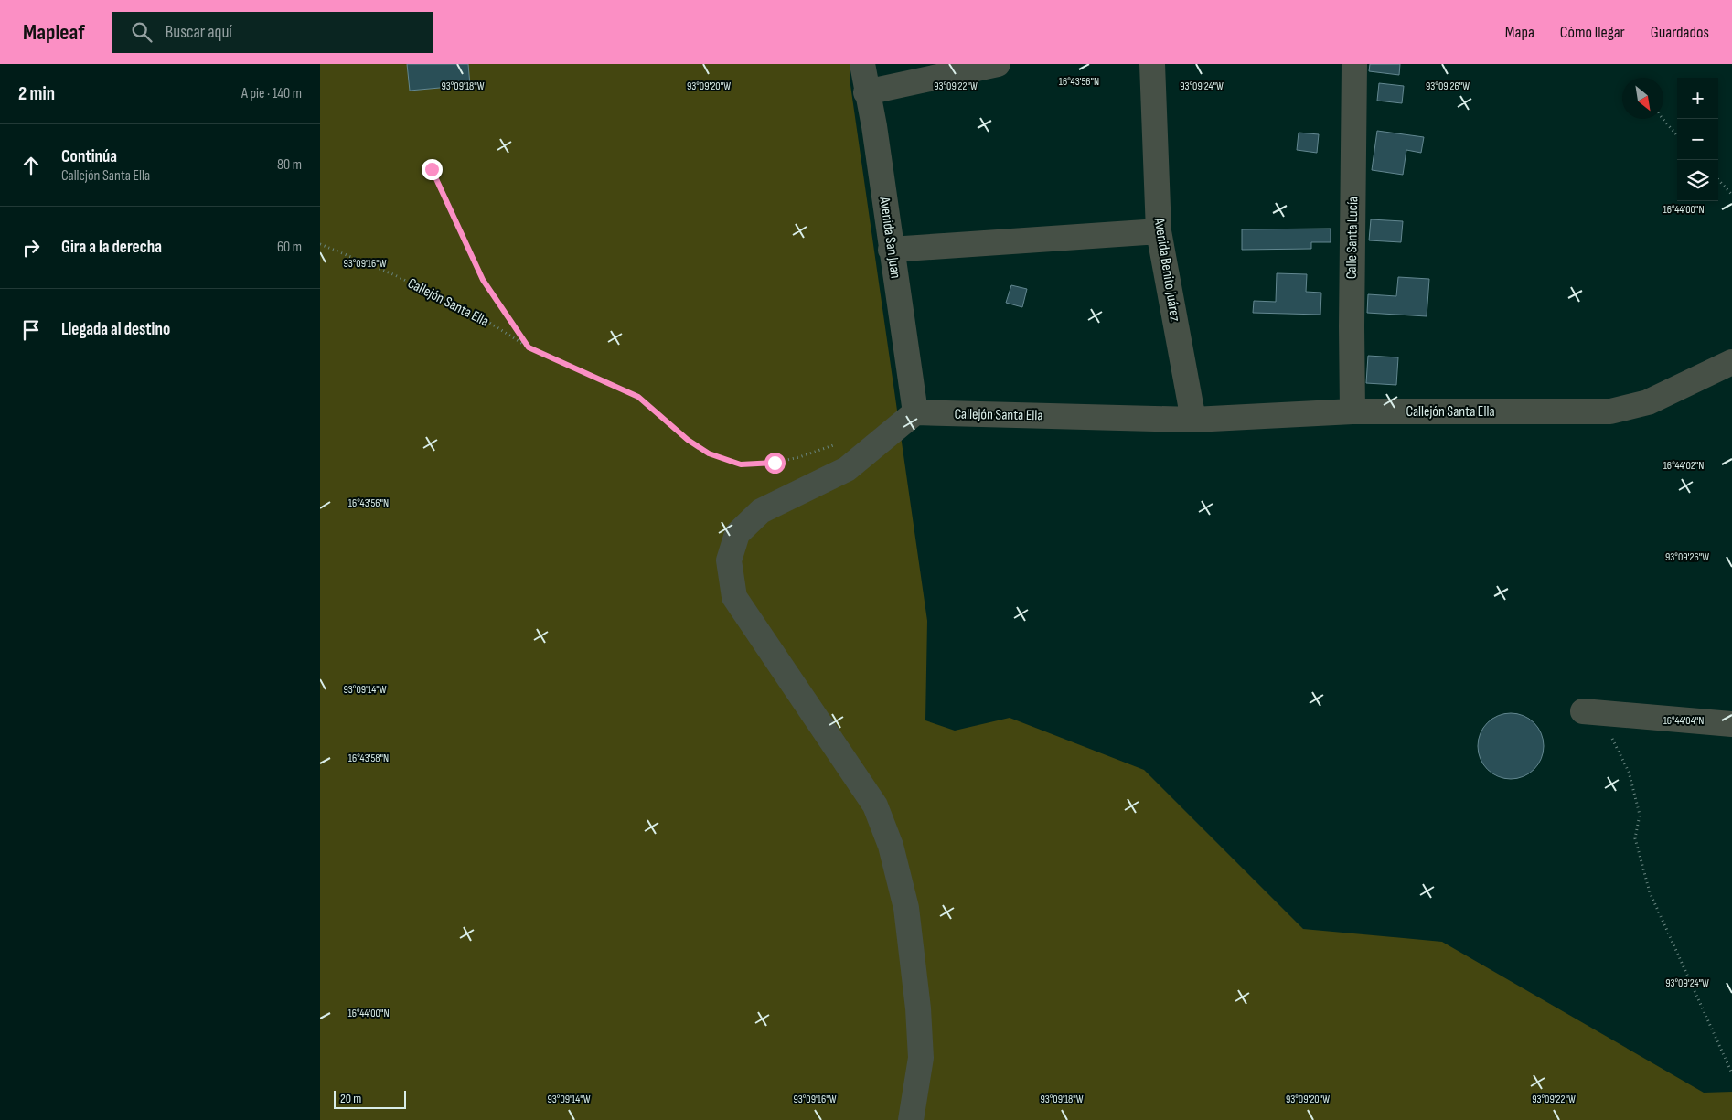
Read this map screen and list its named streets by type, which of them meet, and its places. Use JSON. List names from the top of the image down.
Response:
{
  "streets": {
    "street": [
      "Avenida San Juan",
      "Calle Santa Lucía",
      "Avenida Benito Juárez",
      "Callejón Santa Ella"
    ]
  },
  "crossings": [
    ["Avenida San Juan", "Callejón Santa Ella"],
    ["Calle Santa Lucía", "Callejón Santa Ella"],
    ["Avenida Benito Juárez", "Callejón Santa Ella"]
  ],
  "scale_bar": "20 m",
  "north": "bottom right",
  "page": {
    "header": "Mapleaf",
    "search": "Buscar aquí",
    "nav": ["Mapa", "Cómo llegar", "Guardados"],
    "heading": ["2 min", "A pie · 140 m"],
    "map_buttons": ["+", "−"],
    "list": [
      ["Continúa", "Callejón Santa Ella", "80 m"],
      ["Gira a la derecha", "60 m"],
      "Llegada al destino"
    ],
    "scale": "20 m"
  },
  "coordinates": [
    "16°43'56\"N",
    "93°09'18\"W",
    "93°09'22\"W",
    "93°09'20\"W",
    "93°09'24\"W",
    "93°09'26\"W",
    "16°44'00\"N",
    "93°09'16\"W",
    "16°44'02\"N",
    "93°09'14\"W",
    "16°44'04\"N",
    "16°43'58\"N"
  ]
}
